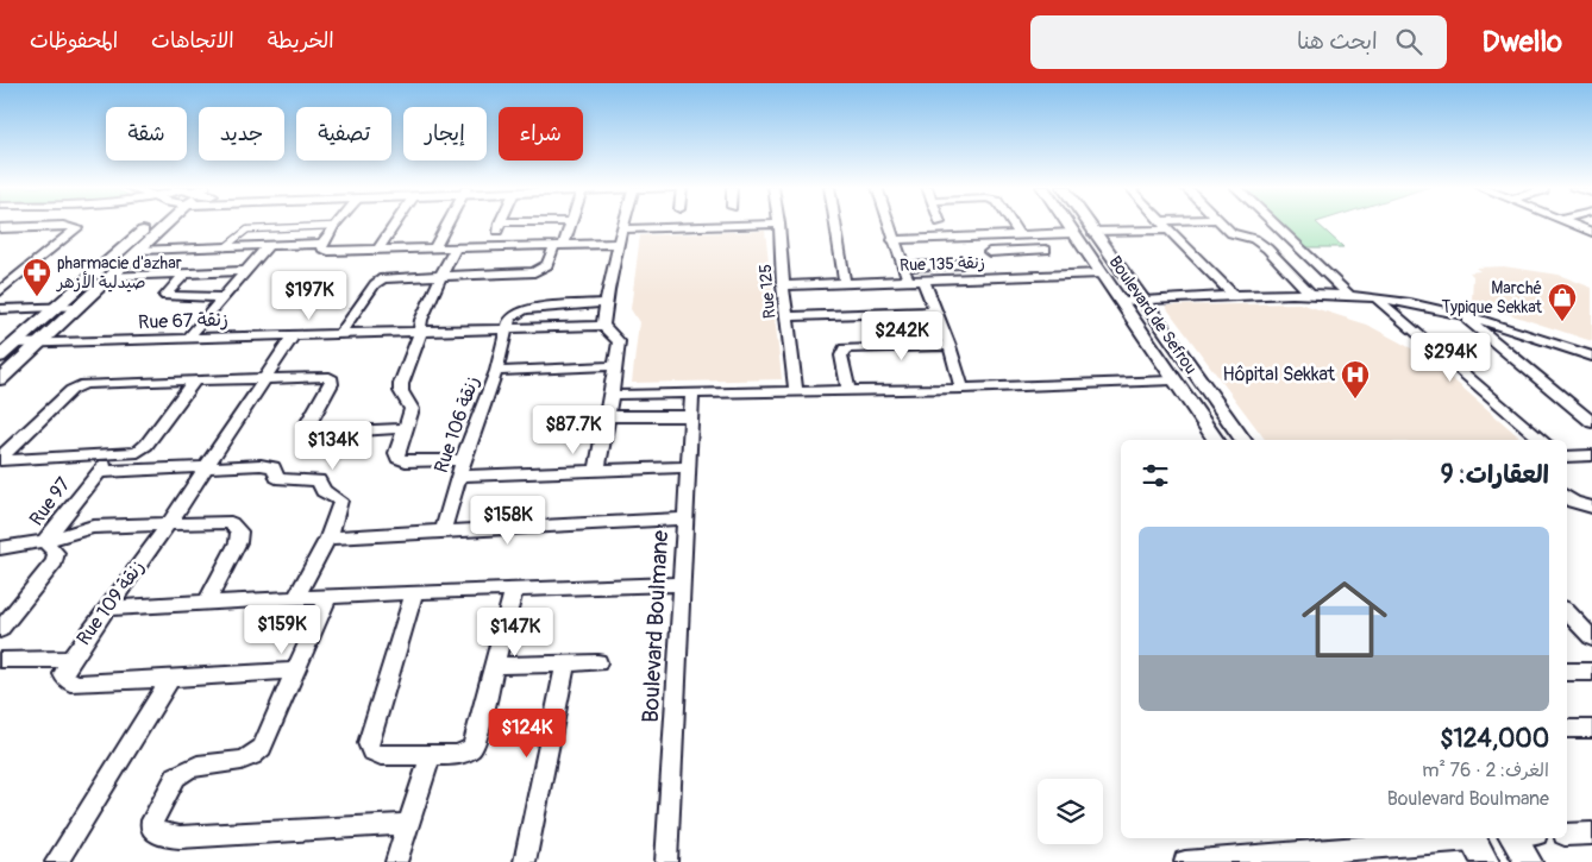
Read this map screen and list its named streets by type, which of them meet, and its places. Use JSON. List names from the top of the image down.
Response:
{
  "streets": {
    "street": [
      "Rue 135 زنقة",
      "Rue 125",
      "Boulevard de Sefrou",
      "Rue 67 زنقة",
      "Rue 106 زنقة",
      "Rue 97",
      "Rue 109 زنقة",
      "Boulevard Boulmane"
    ]
  },
  "crossings": [
    ["Rue 135 زنقة", "Rue 125"],
    ["Rue 135 زنقة", "Boulevard de Sefrou"],
    ["Rue 67 زنقة", "Rue 106 زنقة"],
    ["Rue 67 زنقة", "Rue 109 زنقة"]
  ],
  "places": {
    "pharmacy": ["pharmacie d'azhar صيدلية الأزهر"],
    "shop": ["Marché Typique Sekkat"],
    "hospital": ["Hôpital Sekkat"]
  },
  "page": {
    "header": "Dwello",
    "search": "ابحث هنا",
    "nav": ["الخريطة", "الاتجاهات", "المحفوظات"],
    "chip": [
      "شراء",
      "إيجار",
      "تصفية",
      "جديد",
      "شقة"
    ],
    "price": [
      "$197K",
      "$242K",
      "$294K",
      "$87.7K",
      "$134K",
      "$158K",
      "$159K",
      "$147K",
      "$124K"
    ],
    "heading": "العقارات: 9",
    "list": [
      {
        "name": "$124,000",
        "note": "الغرف: 2 · 76 m² · Boulevard Boulmane"
      }
    ]
  }
}
